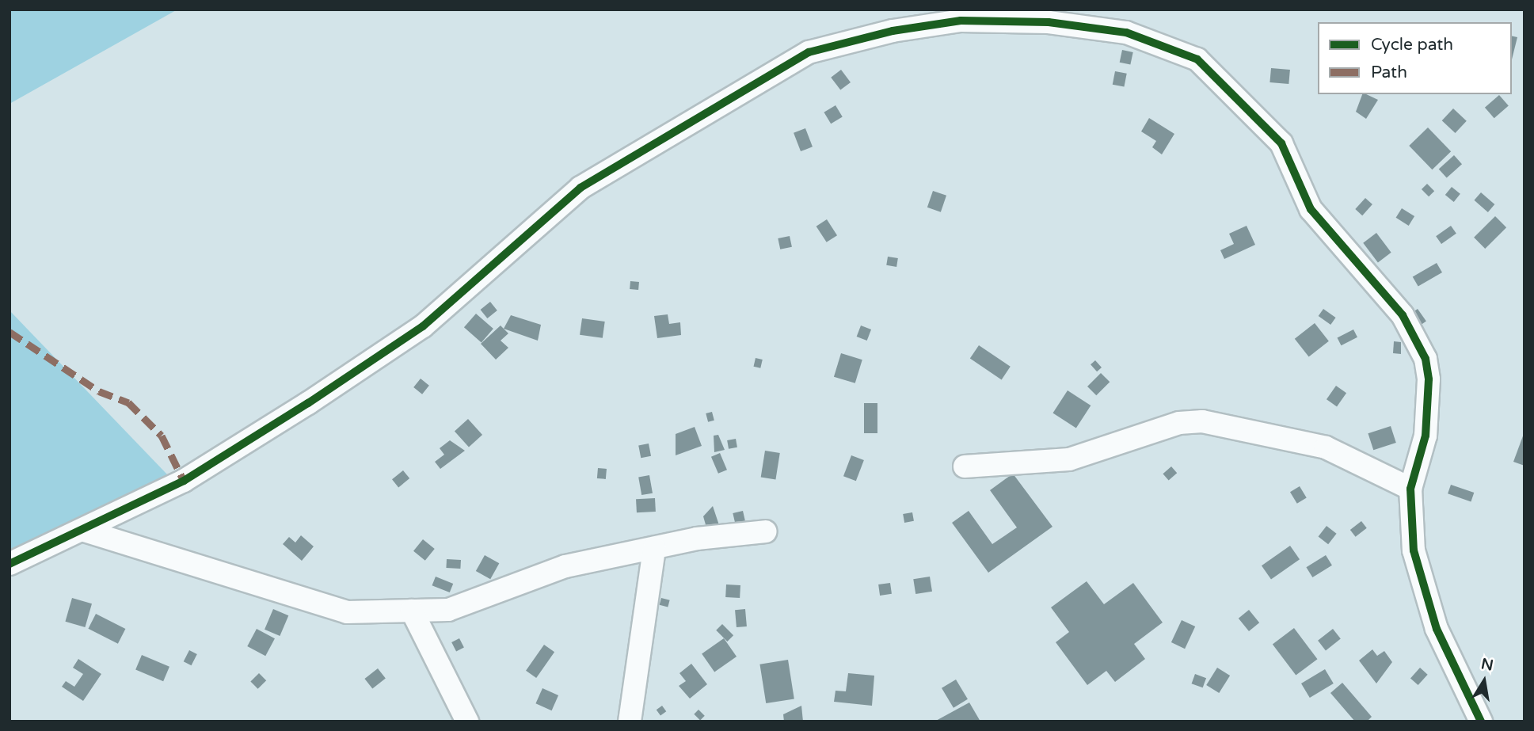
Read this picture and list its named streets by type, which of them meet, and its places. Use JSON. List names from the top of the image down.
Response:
{
  "legend": ["Cycle path", "Path"],
  "north": "top"
}
